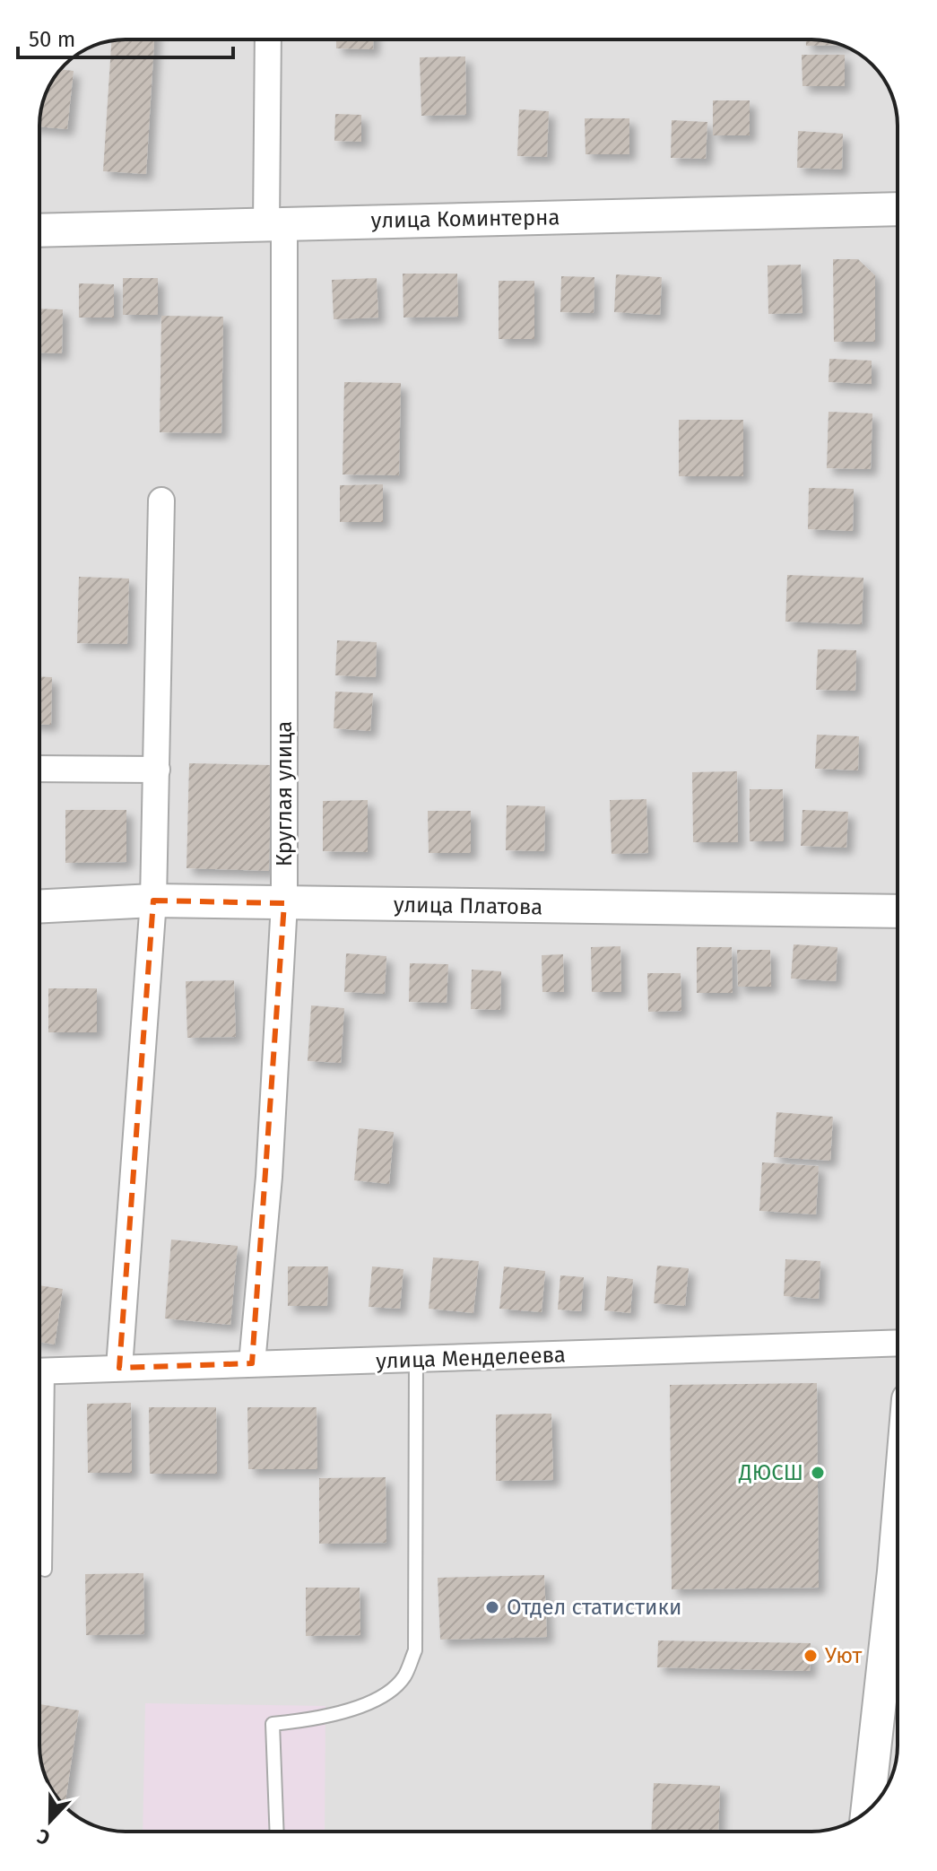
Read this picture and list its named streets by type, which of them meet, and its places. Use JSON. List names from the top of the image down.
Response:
{
  "streets": {
    "street": [
      "улица Коминтерна",
      "Круглая улица",
      "улица Платова",
      "улица Менделеева"
    ]
  },
  "crossings": [
    ["улица Коминтерна", "Круглая улица"],
    ["Круглая улица", "улица Платова"],
    ["Круглая улица", "улица Менделеева"]
  ],
  "places": ["ДЮСШ", "Отдел статистики", "Уют"],
  "scale_bar": "50 m",
  "north": "bottom"
}
